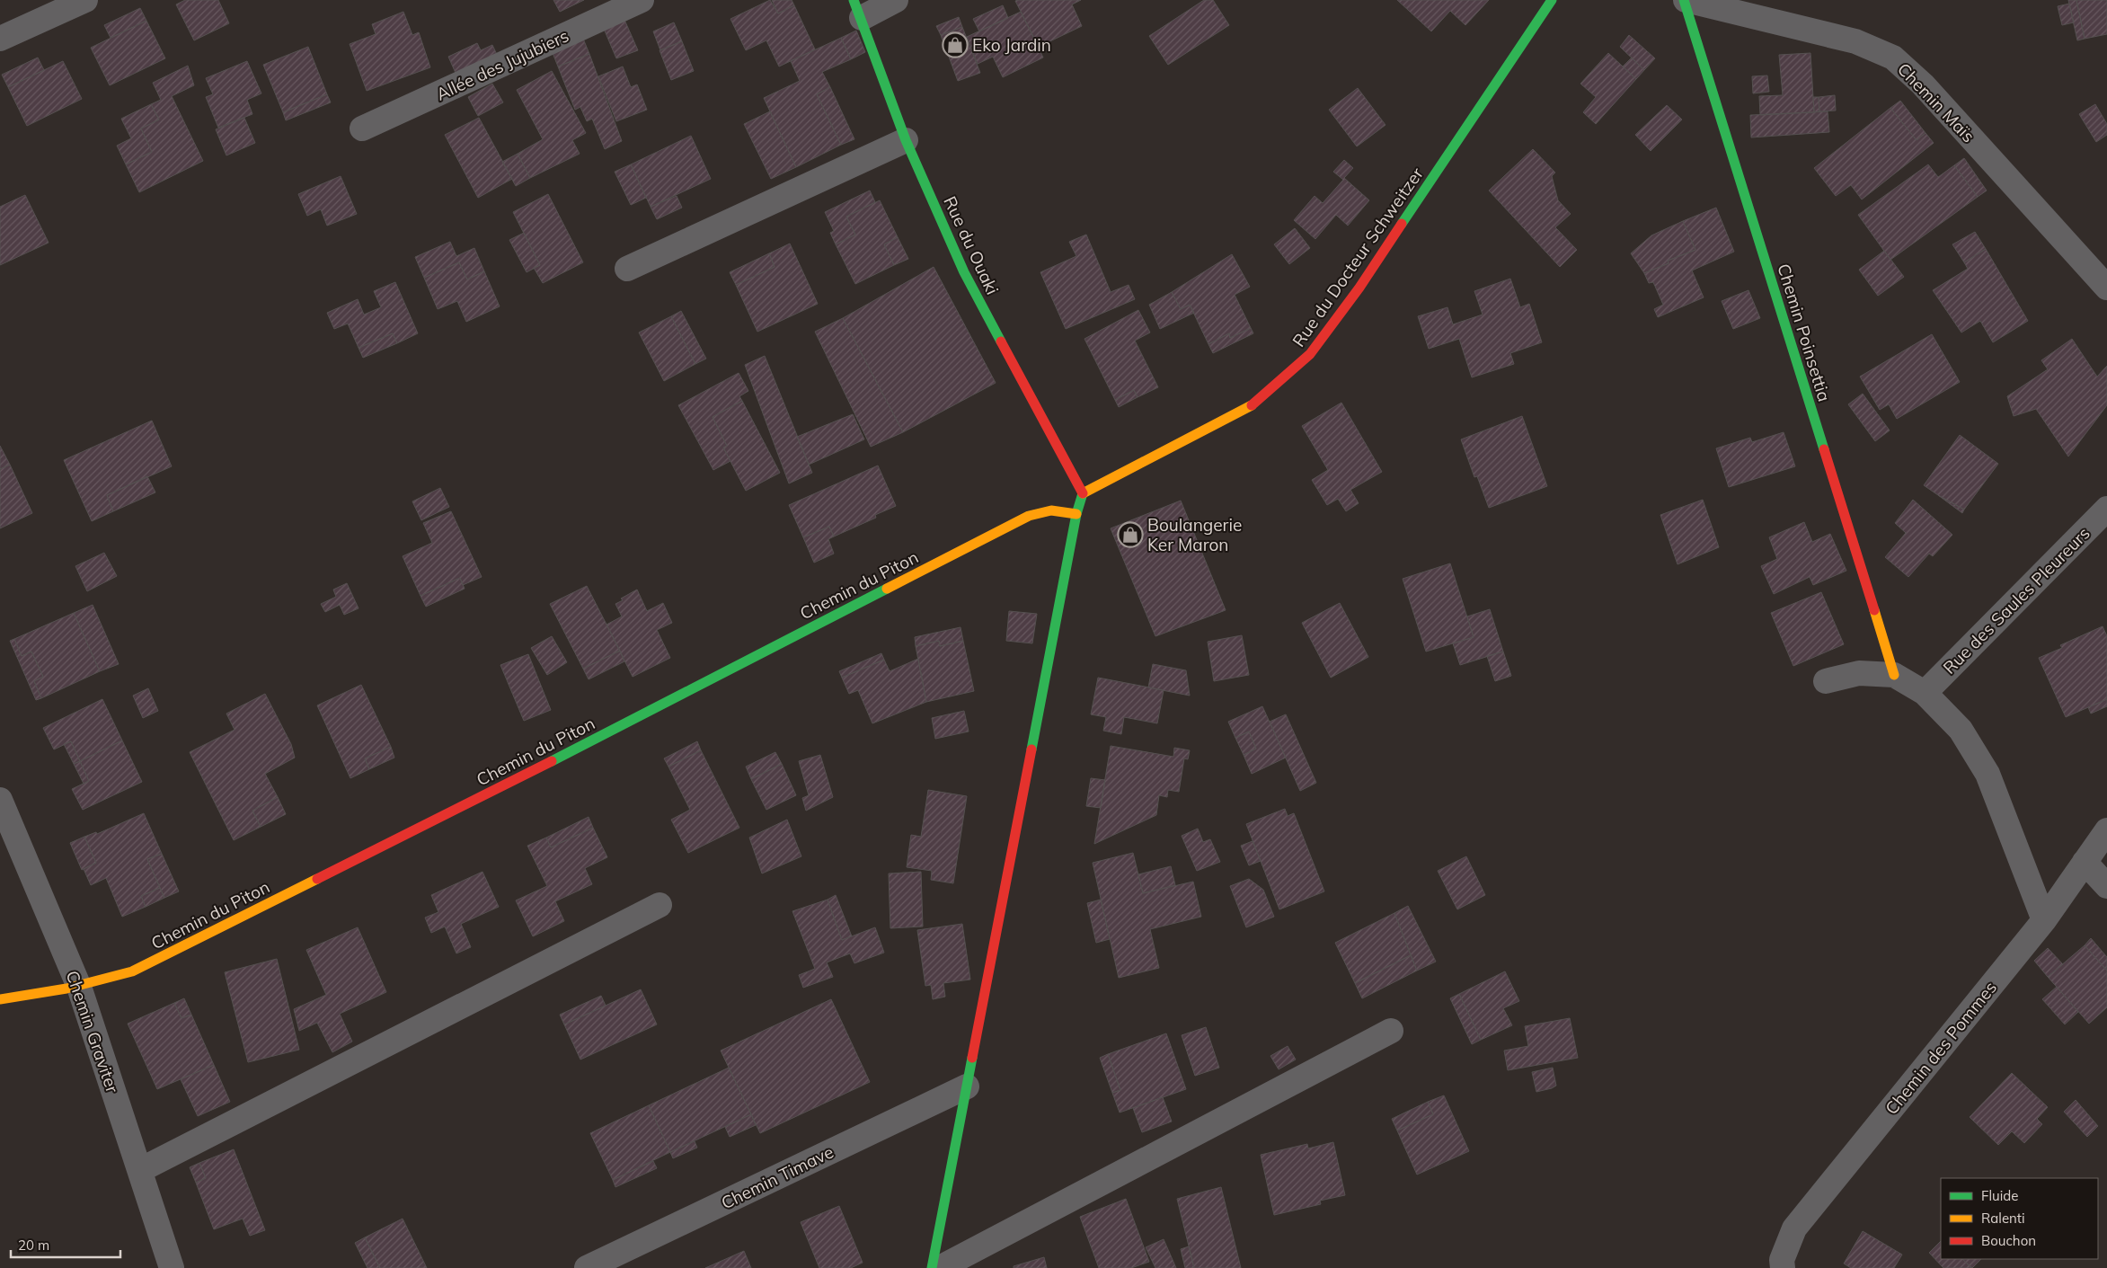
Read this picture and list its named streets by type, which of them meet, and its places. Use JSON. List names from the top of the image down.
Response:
{
  "streets": {
    "street": [
      "Allée des Jujubiers",
      "Chemin Maïs",
      "Rue du Ouaki",
      "Rue du Docteur Schweitzer",
      "Chemin Poinsettia",
      "Chemin du Piton",
      "Rue des Saules Pleureurs",
      "Chemin Graviter",
      "Chemin des Pommes",
      "Chemin Timave"
    ]
  },
  "crossings": [
    ["Chemin Maïs", "Chemin Poinsettia"],
    ["Rue du Ouaki", "Rue du Docteur Schweitzer"],
    ["Chemin du Piton", "Chemin Graviter"]
  ],
  "places": {
    "shop": ["Eko Jardin", "Boulangerie Ker Maron"]
  },
  "legend": ["Fluide", "Ralenti", "Bouchon"],
  "scale_bar": "20 m"
}
